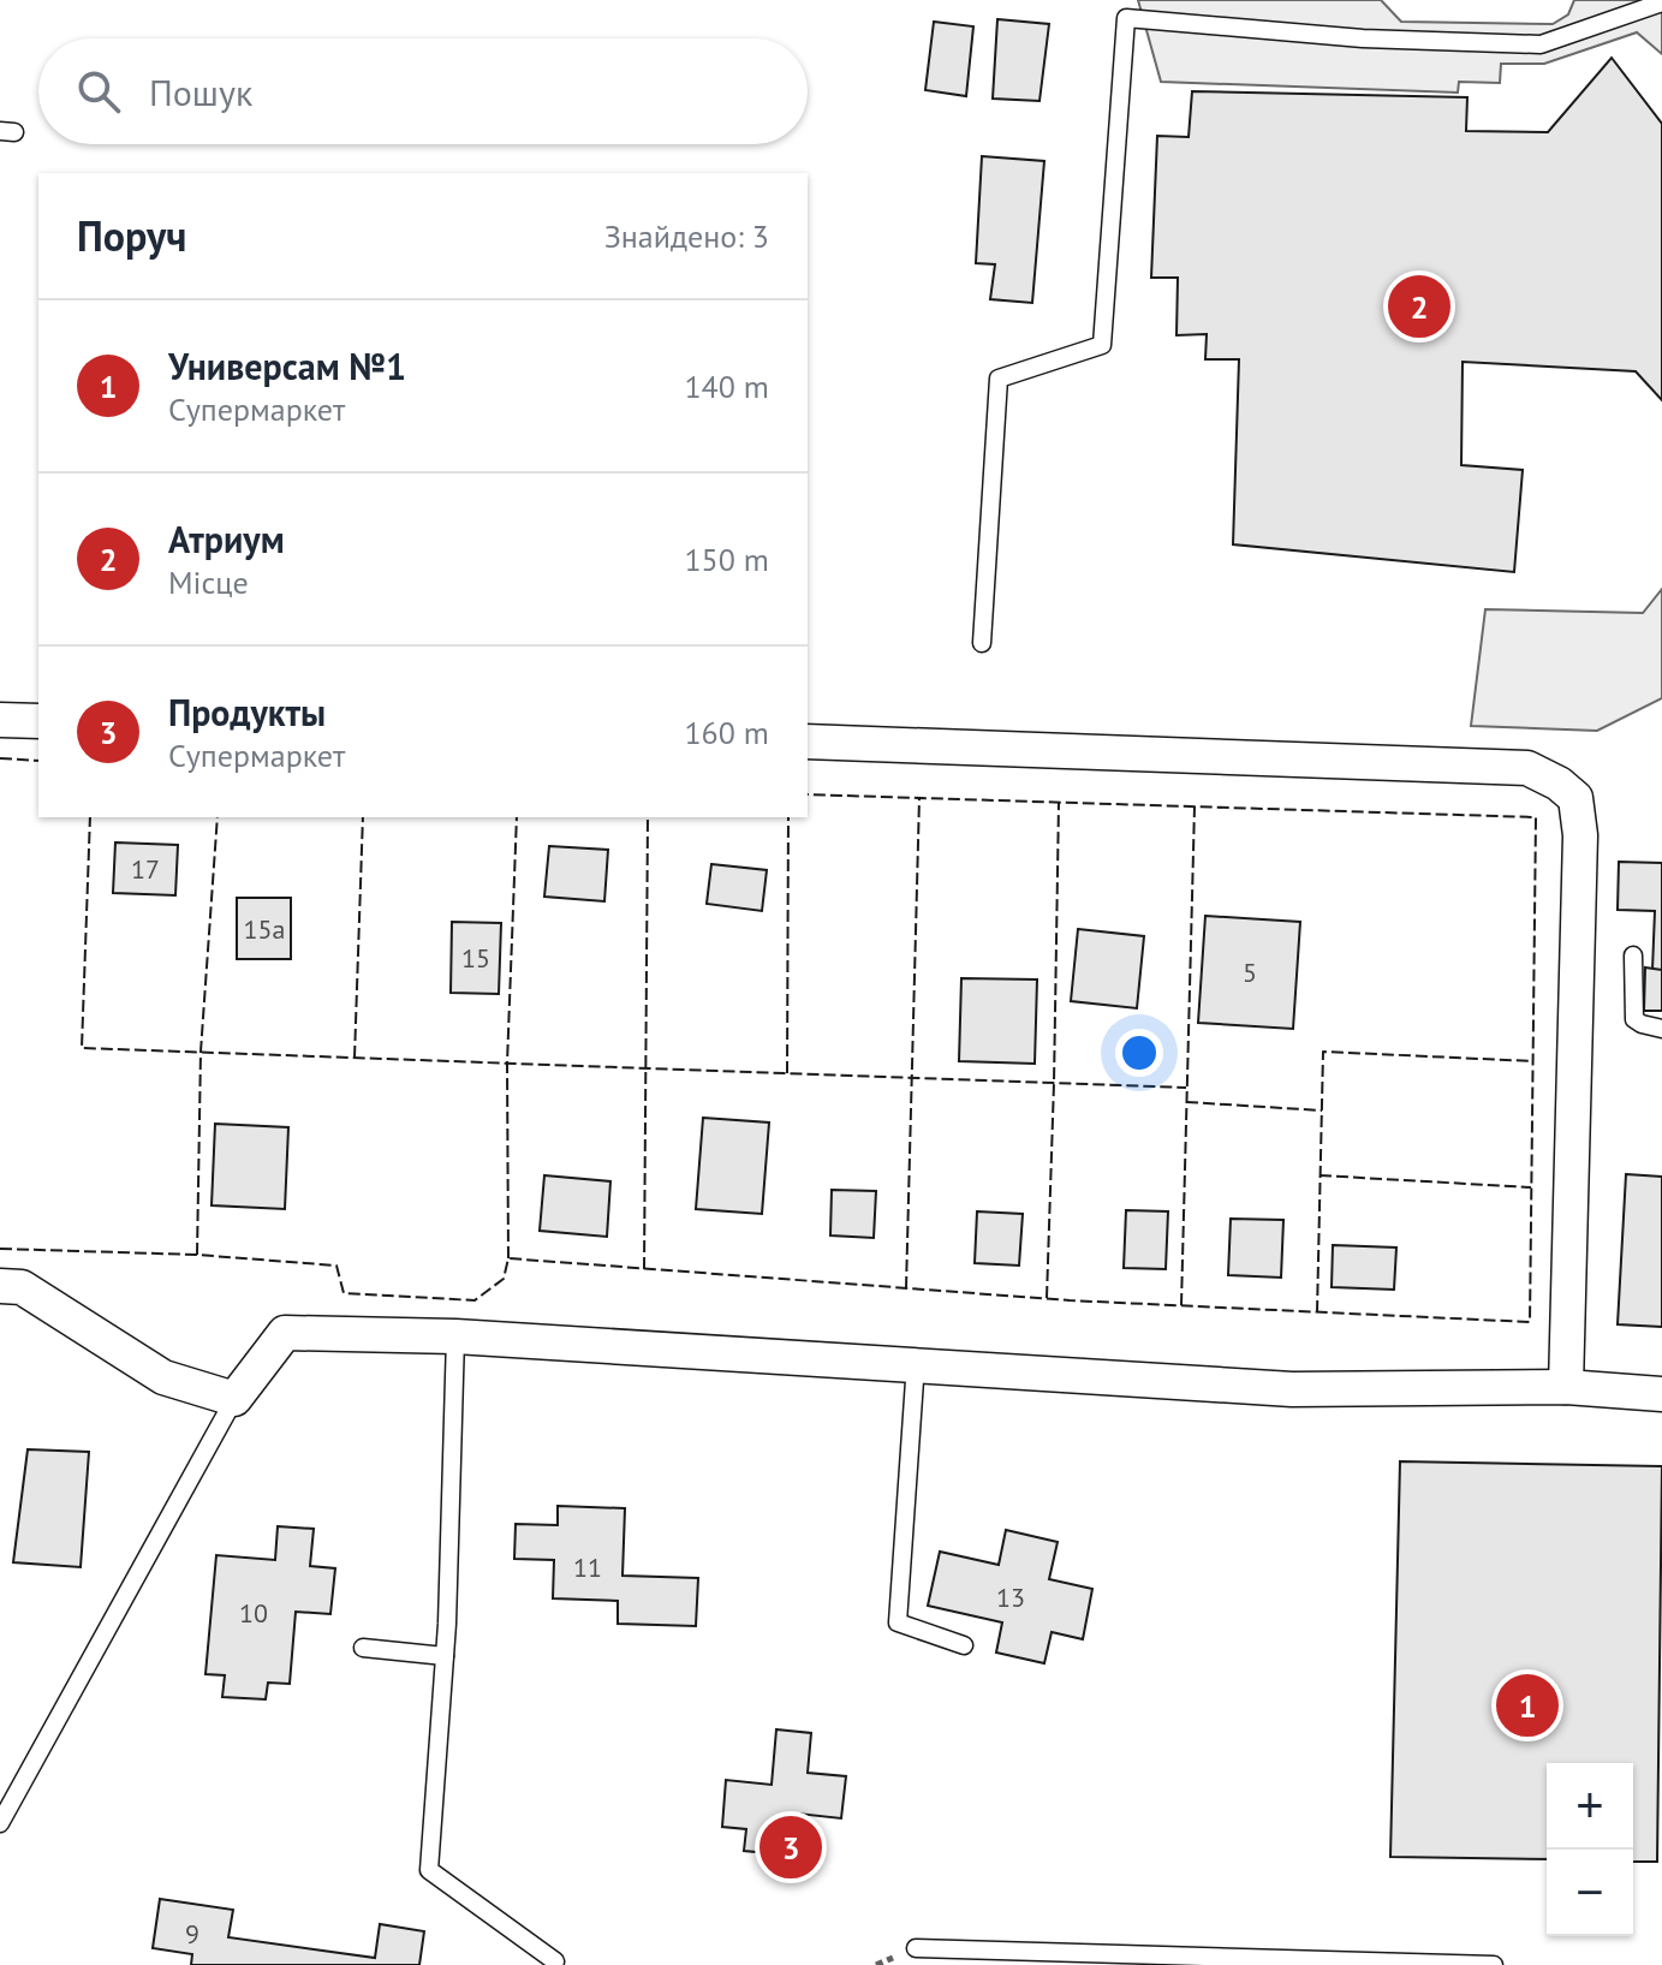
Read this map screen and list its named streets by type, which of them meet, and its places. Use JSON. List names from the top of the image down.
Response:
{
  "house_numbers": [
    "17",
    "15а",
    "15",
    "5",
    "11",
    "13",
    "10",
    "9"
  ],
  "page": {
    "search": "Пошук",
    "heading": ["Поруч", "Знайдено: 3"],
    "pins": ["2", "1", "3"],
    "list": [
      {
        "mark": "1",
        "name": "Универсам №1",
        "note": "Супермаркет",
        "value": "140 m"
      },
      {
        "mark": "2",
        "name": "Атриум",
        "note": "Місце",
        "value": "150 m"
      },
      {
        "mark": "3",
        "name": "Продукты",
        "note": "Супермаркет",
        "value": "160 m"
      }
    ],
    "map_buttons": ["+", "−"]
  }
}
